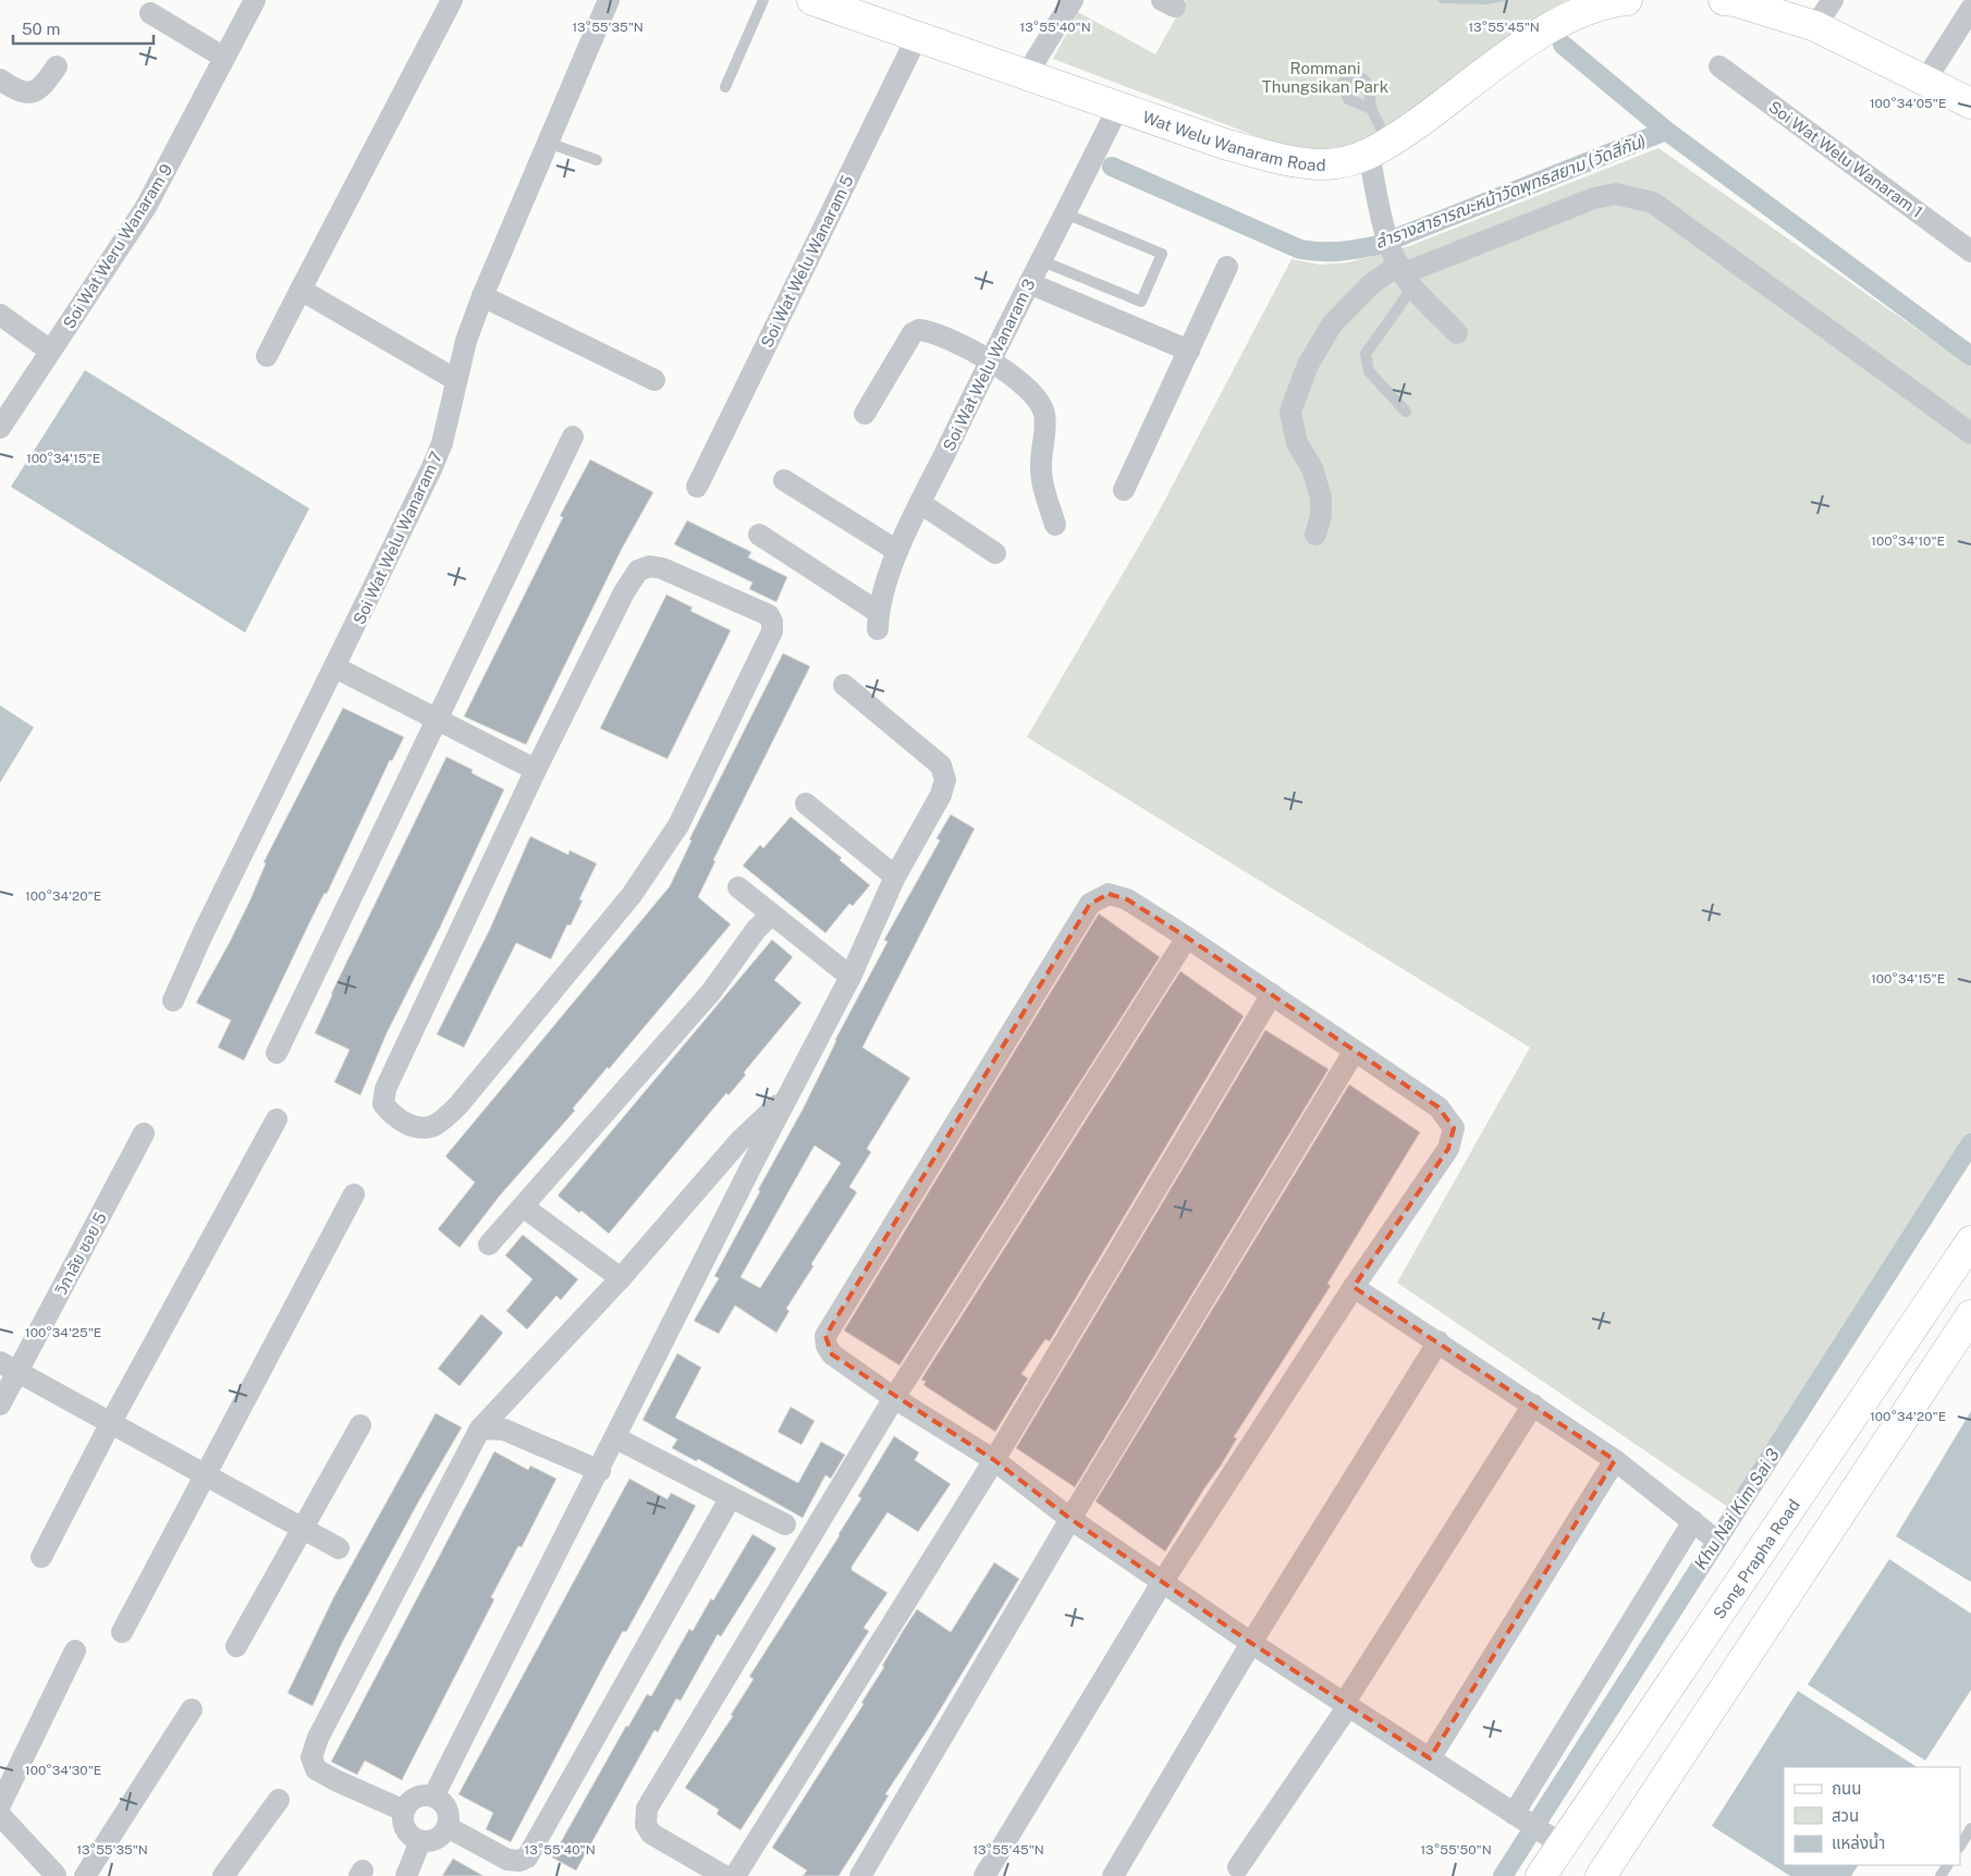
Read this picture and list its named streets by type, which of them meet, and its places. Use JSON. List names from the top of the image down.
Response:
{
  "streets": {
    "main road": ["Wat Welu Wanaram Road", "Song Prapha Road"],
    "street": [
      "Soi Wat Welu Wanaram 1",
      "Soi Wat Weru Wanaram 9",
      "Soi Wat Welu Wanaram 5",
      "Soi Wat Welu Wanaram 3",
      "Soi Wat Welu Wanaram 7",
      "วิภาลัย ซอย 5"
    ]
  },
  "crossings": [
    ["Wat Welu Wanaram Road", "Soi Wat Welu Wanaram 5"],
    ["Wat Welu Wanaram Road", "Soi Wat Welu Wanaram 3"]
  ],
  "water": ["ลำรางสาธารณะหน้าวัดพุทธสยาม (วัดสีกัน)", "Khu Nai Kim Sai 3"],
  "parks": ["Rommani Thungsikan Park"],
  "legend": ["ถนน", "สวน", "แหล่งน้ำ"],
  "scale_bar": "50 m",
  "coordinates": [
    "13°55'35\"N",
    "13°55'40\"N",
    "13°55'45\"N",
    "100°34'05\"E",
    "100°34'15\"E",
    "100°34'10\"E",
    "100°34'20\"E",
    "100°34'25\"E",
    "100°34'30\"E",
    "13°55'50\"N"
  ]
}
